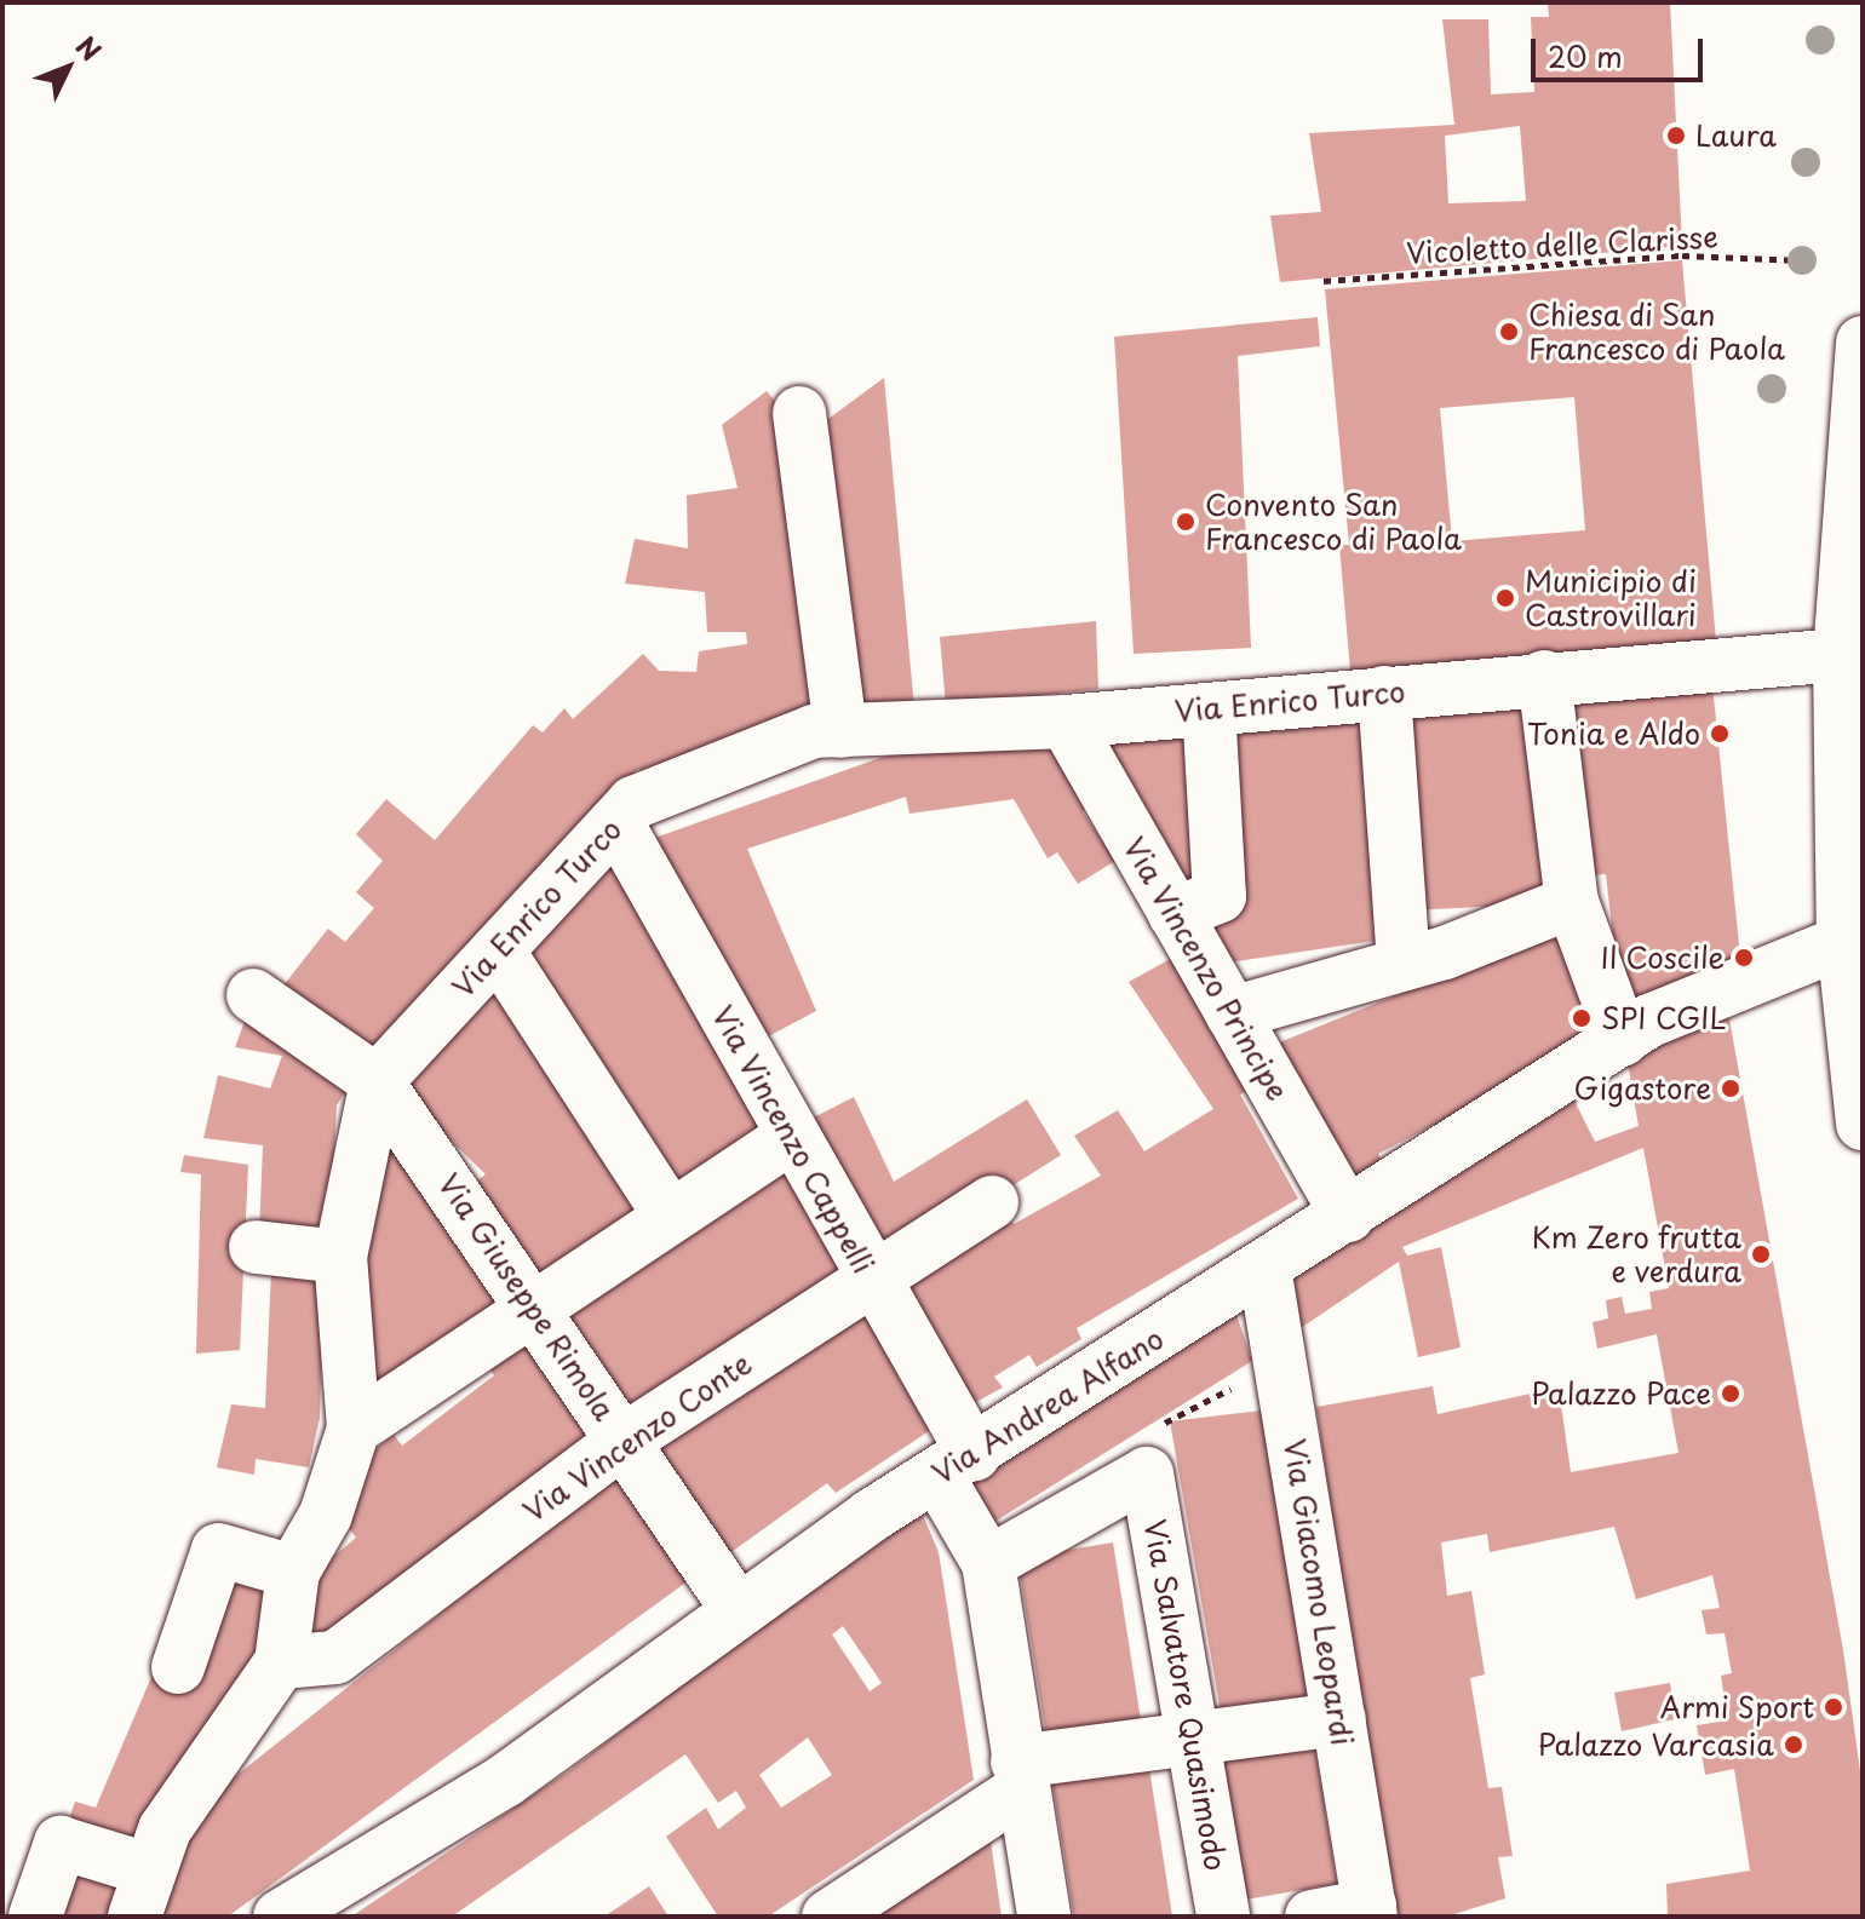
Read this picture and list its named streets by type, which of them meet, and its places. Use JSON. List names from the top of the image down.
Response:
{
  "streets": {
    "street": [
      "Via Enrico Turco",
      "Via Vincenzo Principe",
      "Via Vincenzo Cappelli",
      "Via Giuseppe Rimola",
      "Via Andrea Alfano",
      "Via Vincenzo Conte",
      "Via Giacomo Leopardi",
      "Via Salvatore Quasimodo"
    ],
    "path": ["Vicoletto delle Clarisse"]
  },
  "crossings": [
    ["Via Enrico Turco", "Via Vincenzo Principe"],
    ["Via Enrico Turco", "Via Vincenzo Cappelli"],
    ["Via Enrico Turco", "Via Giuseppe Rimola"],
    ["Via Vincenzo Principe", "Via Andrea Alfano"],
    ["Via Vincenzo Cappelli", "Via Andrea Alfano"],
    ["Via Vincenzo Cappelli", "Via Vincenzo Conte"],
    ["Via Giuseppe Rimola", "Via Andrea Alfano"],
    ["Via Giuseppe Rimola", "Via Vincenzo Conte"],
    ["Via Andrea Alfano", "Via Giacomo Leopardi"]
  ],
  "places": [
    "Laura",
    "Chiesa di San Francesco di Paola",
    "Convento San Francesco di Paola",
    "Municipio di Castrovillari",
    "Tonia e Aldo",
    "Il Coscile",
    "SPI CGIL",
    "Gigastore",
    "Km Zero frutta e verdura",
    "Palazzo Pace",
    "Armi Sport",
    "Palazzo Varcasia"
  ],
  "scale_bar": "20 m",
  "north": "top right"
}
